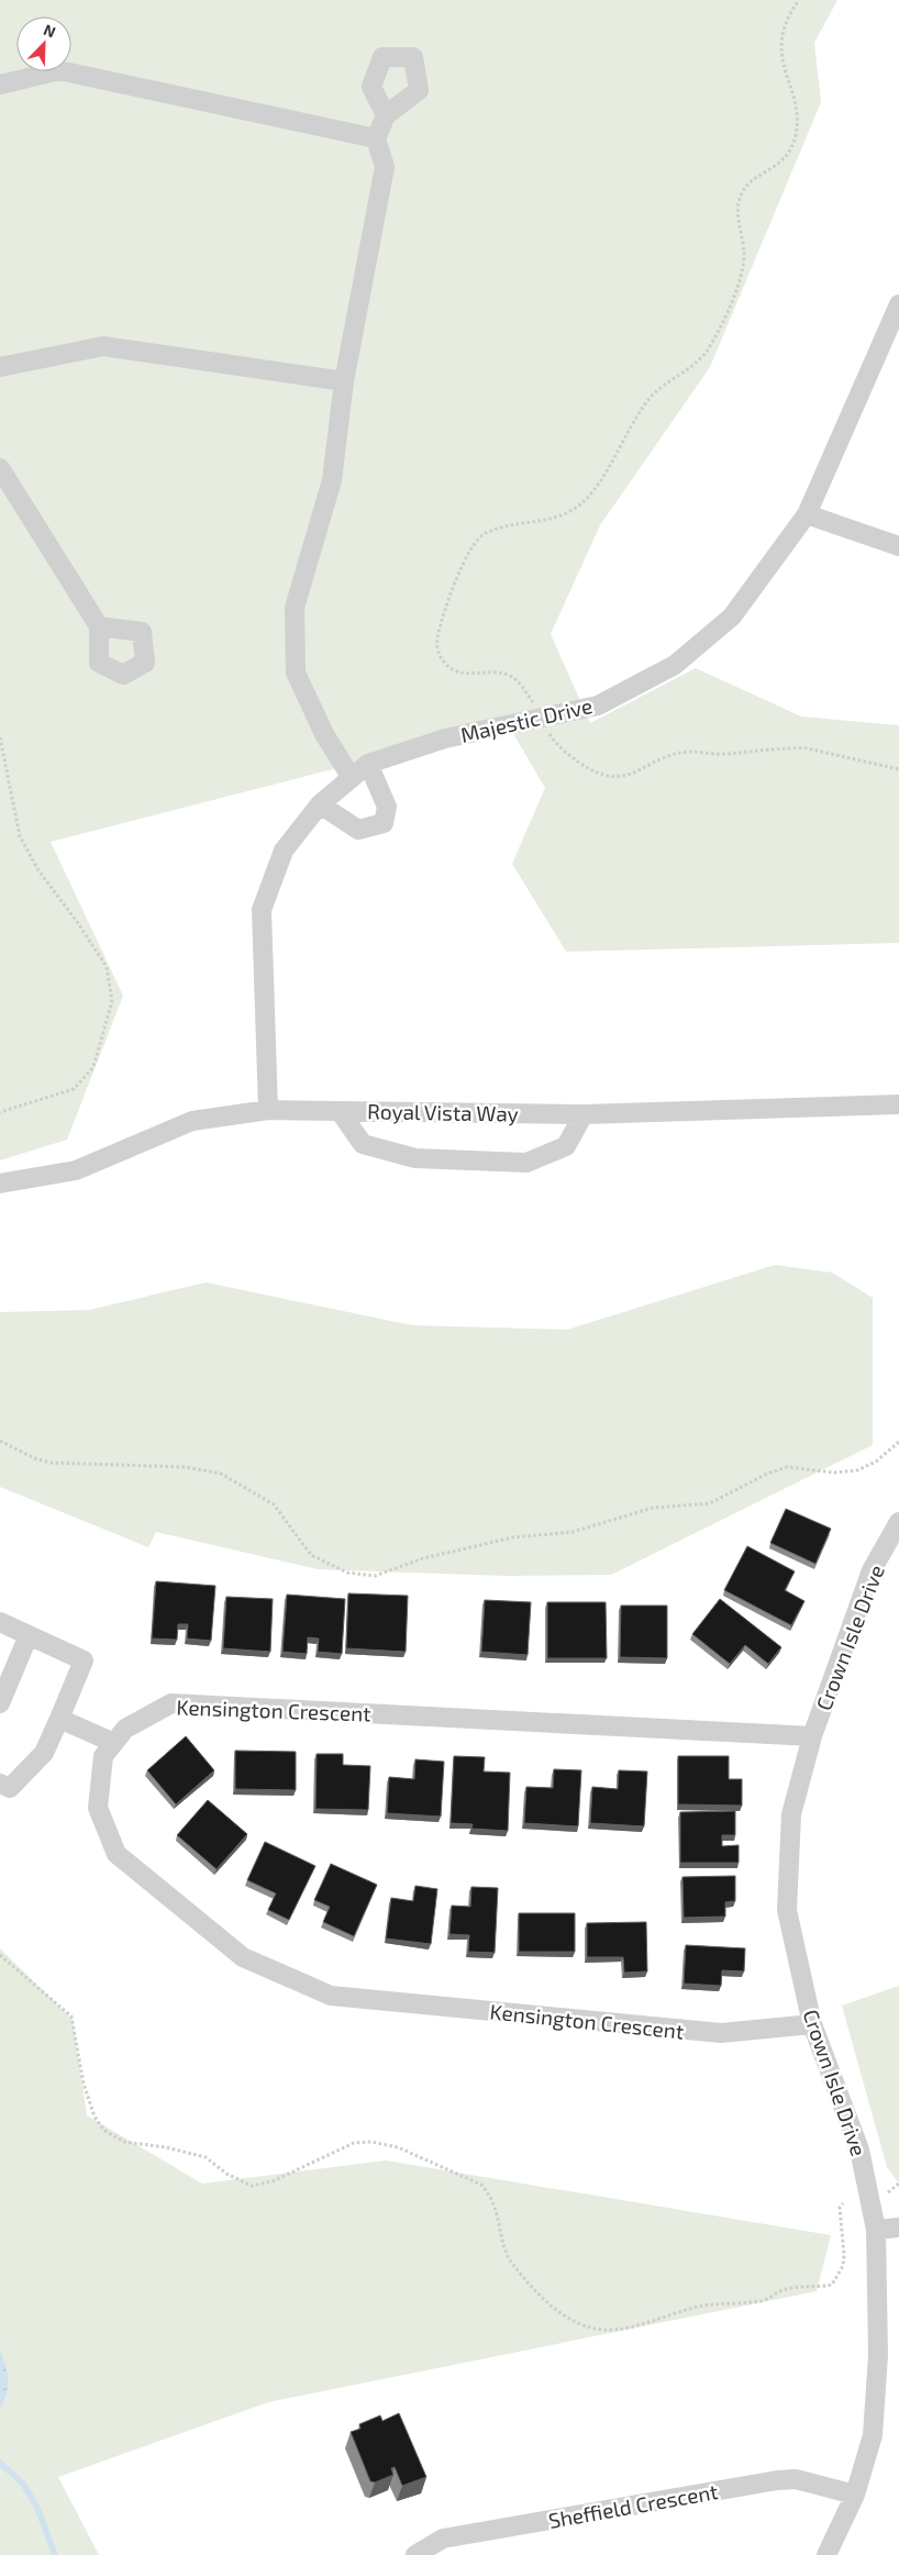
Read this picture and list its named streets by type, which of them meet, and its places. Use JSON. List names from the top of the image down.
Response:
{
  "streets": {
    "street": [
      "Majestic Drive",
      "Royal Vista Way",
      "Crown Isle Drive",
      "Kensington Crescent",
      "Sheffield Crescent"
    ]
  },
  "crossings": [
    ["Majestic Drive", "Royal Vista Way"],
    ["Crown Isle Drive", "Kensington Crescent"],
    ["Crown Isle Drive", "Sheffield Crescent"]
  ],
  "north": "top right"
}
